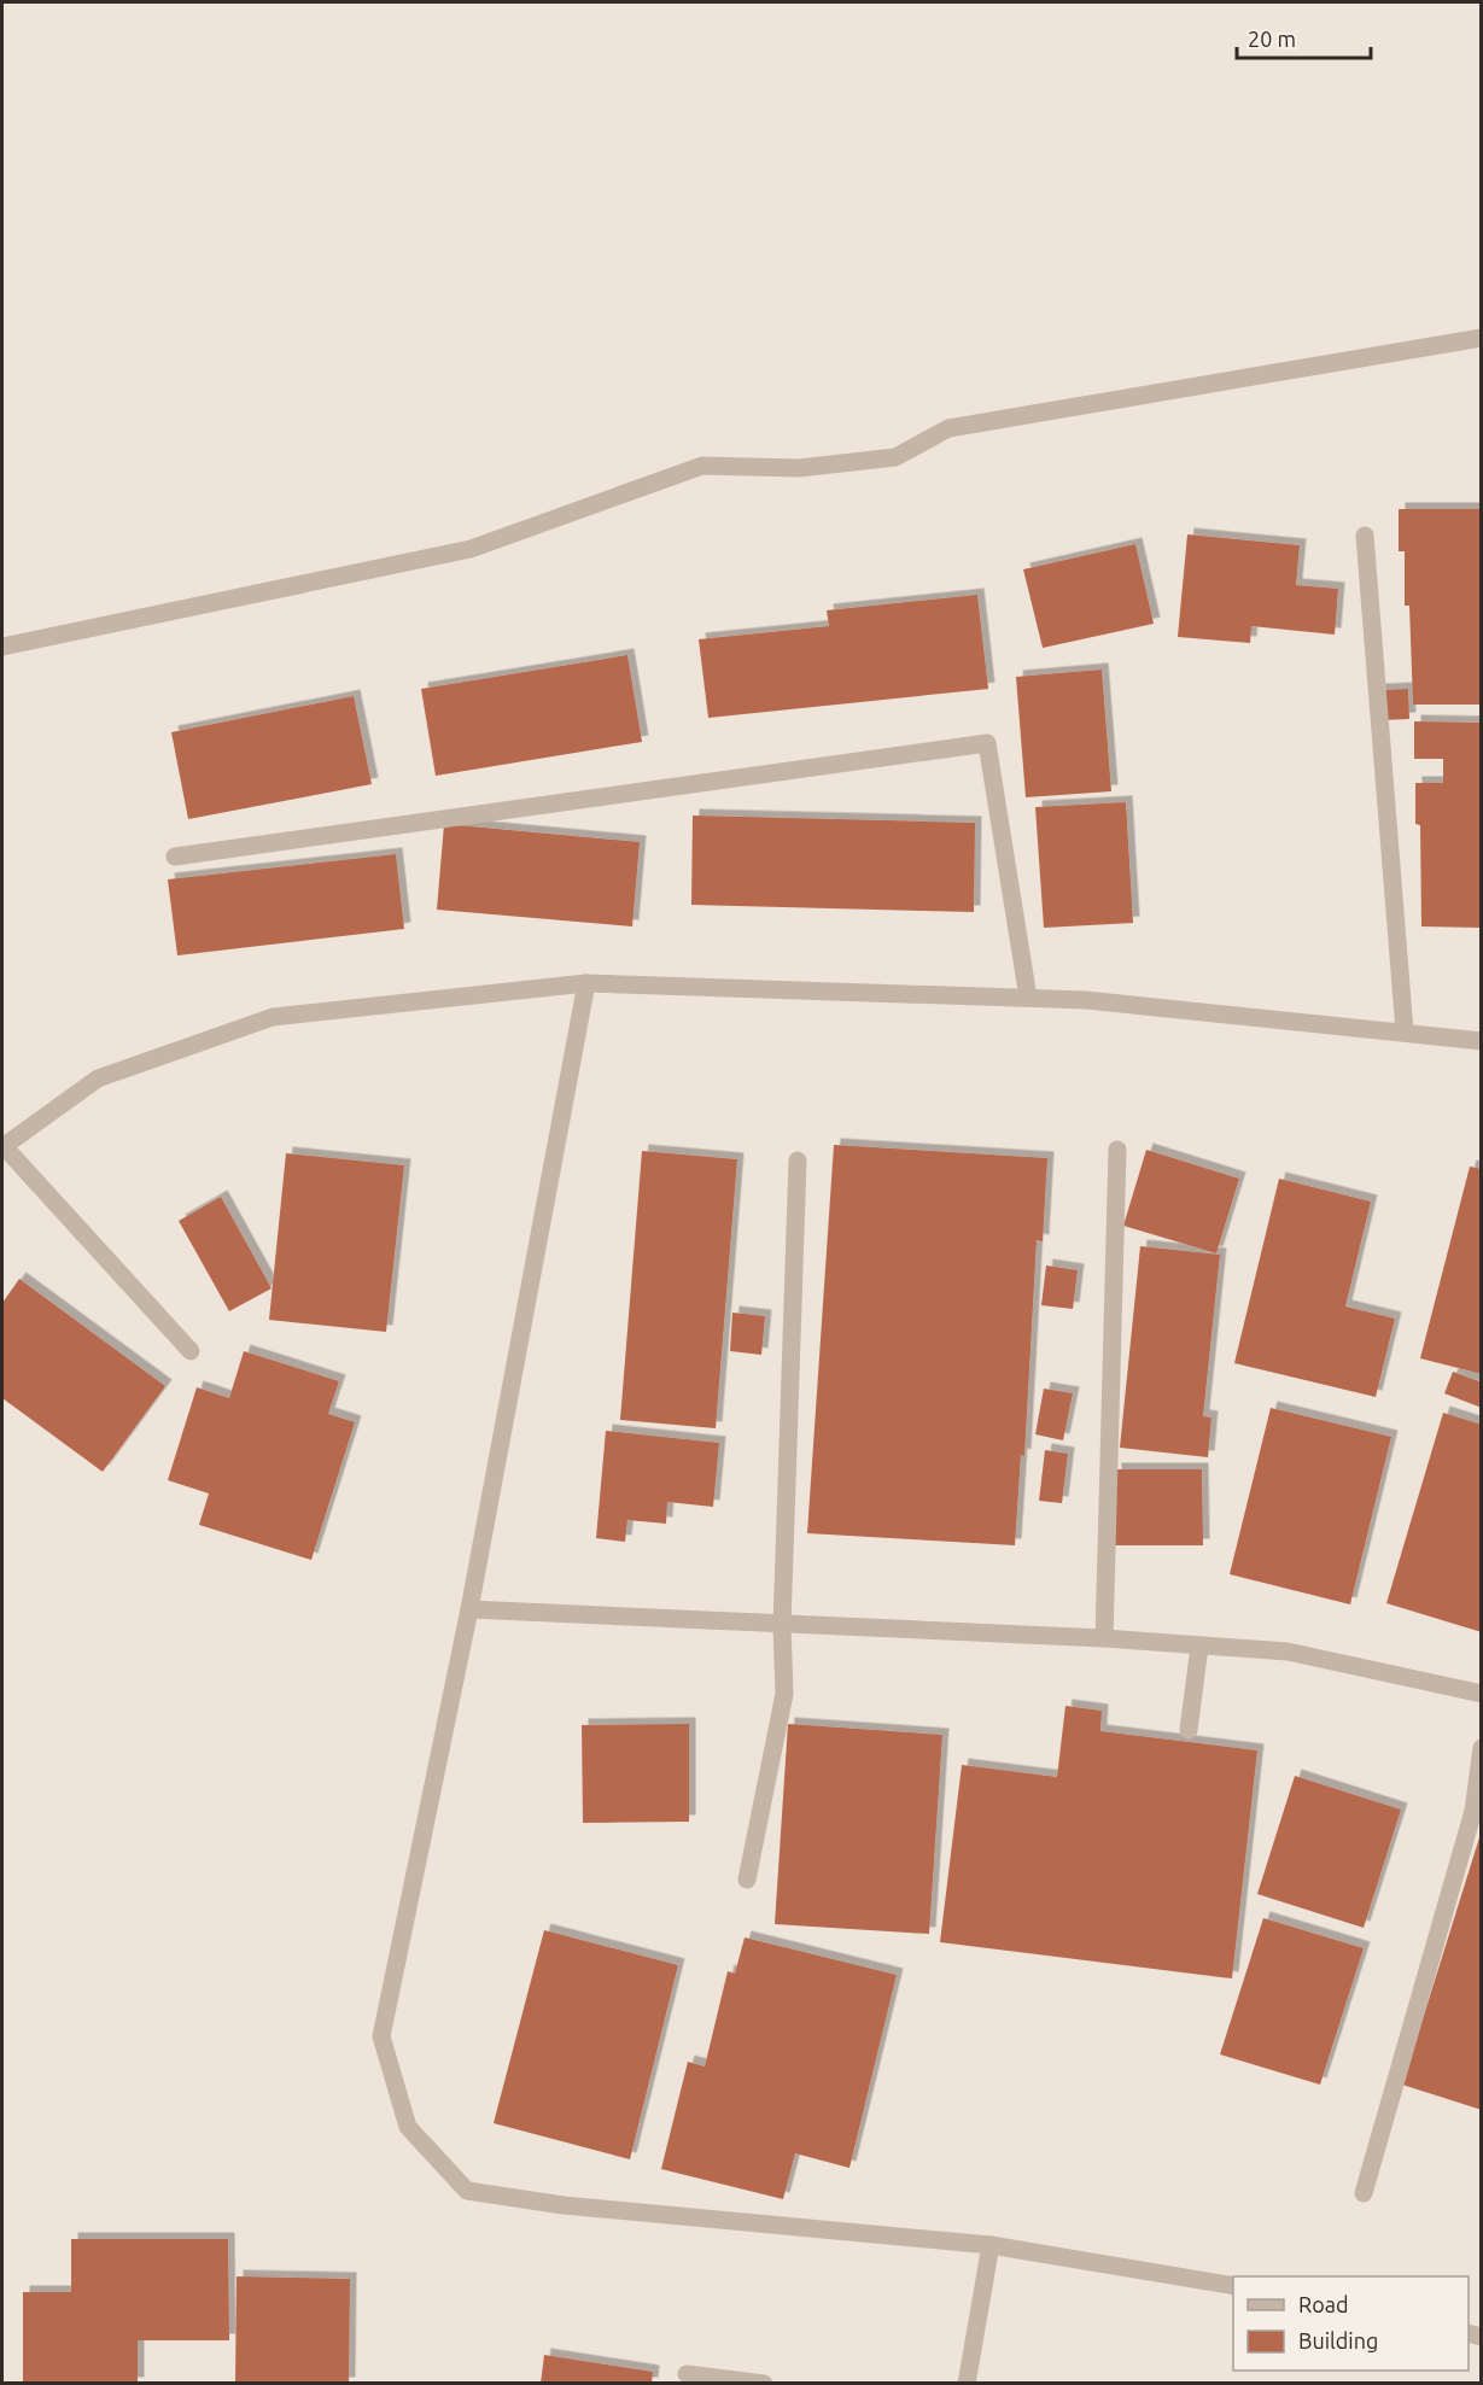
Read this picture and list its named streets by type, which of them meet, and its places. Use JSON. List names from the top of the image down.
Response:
{
  "legend": ["Road", "Building"],
  "scale_bar": "20 m"
}
